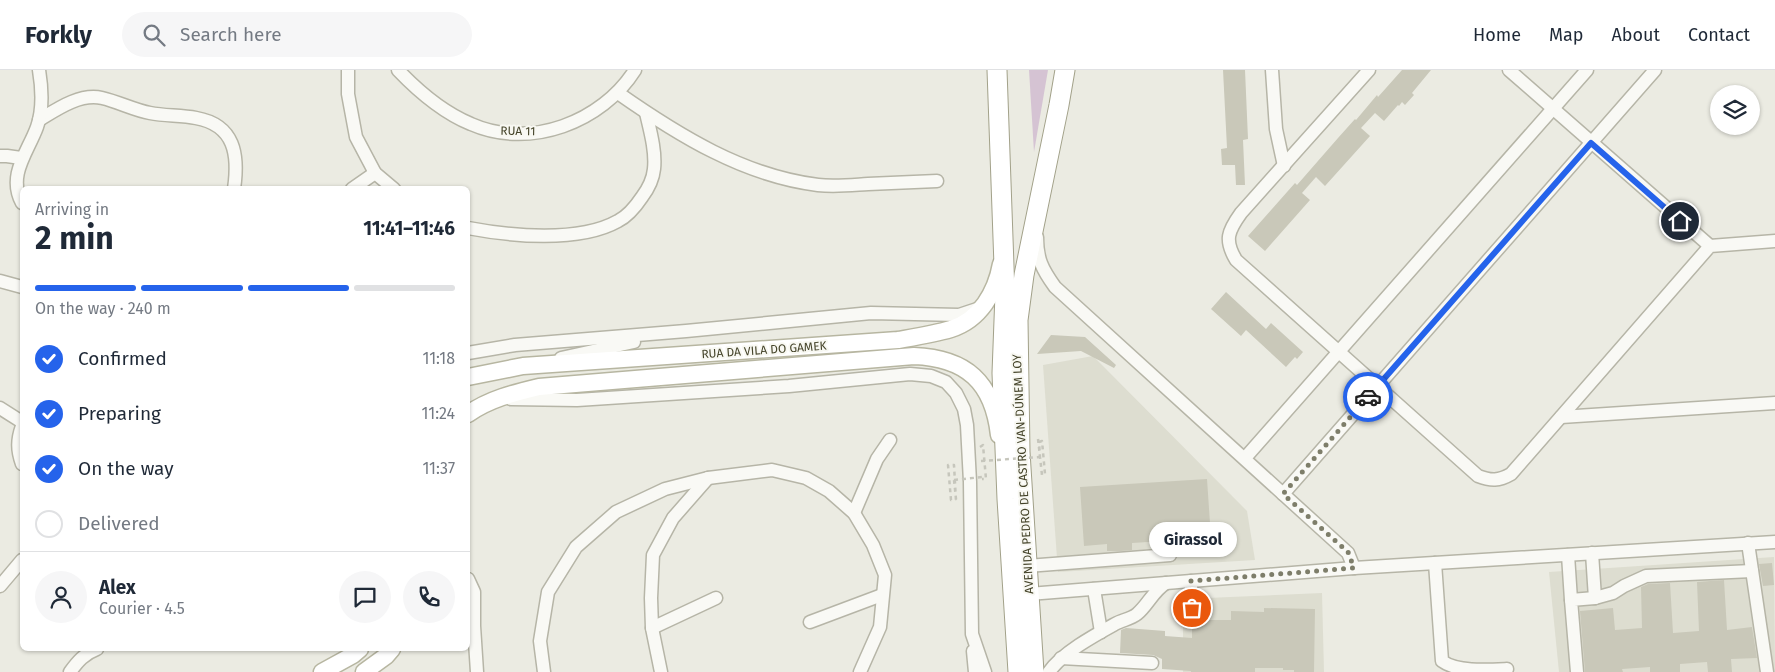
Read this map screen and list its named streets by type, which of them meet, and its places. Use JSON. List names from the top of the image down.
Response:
{
  "streets": {
    "highway": ["AVENIDA PEDRO DE CASTRO VAN-DÚNEM LOY"],
    "main road": ["RUA DA VILA DO GAMEK"],
    "street": ["RUA 11"]
  },
  "crossings": [
    ["RUA DA VILA DO GAMEK", "AVENIDA PEDRO DE CASTRO VAN-DÚNEM LOY"]
  ],
  "places": ["Girassol"],
  "page": {
    "header": "Forkly",
    "search": "Search here",
    "nav": [
      "Home",
      "Map",
      "About",
      "Contact"
    ],
    "heading": ["2 min", "Arriving in", "11:41–11:46"],
    "panel": ["Alex", "Courier · 4.5"],
    "bar": "On the way · 240 m",
    "list": [
      ["Confirmed", "11:18"],
      ["Preparing", "11:24"],
      ["On the way", "11:37"],
      "Delivered"
    ],
    "bubble": "Girassol"
  }
}
